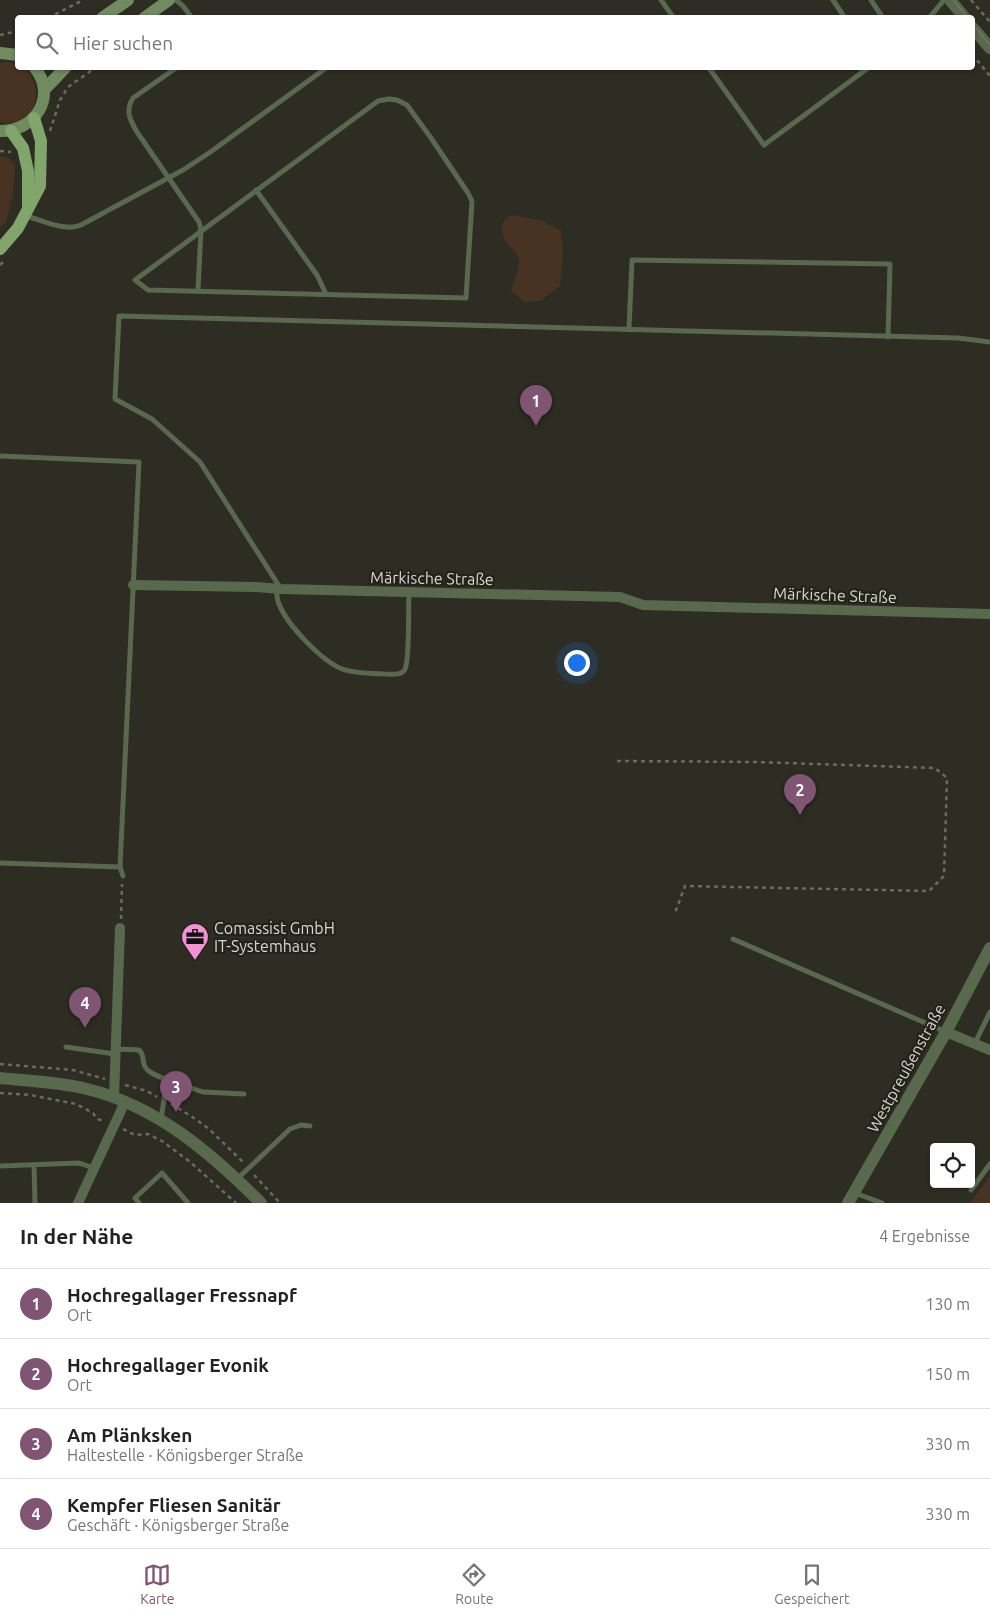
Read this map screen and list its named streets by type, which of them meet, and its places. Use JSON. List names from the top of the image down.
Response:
{
  "streets": {
    "street": ["Märkische Straße", "Westpreußenstraße"]
  },
  "places": {
    "office": ["Comassist GmbH IT-Systemhaus"]
  },
  "page": {
    "search": "Hier suchen",
    "pins": [
      "1",
      "2",
      "4",
      "3"
    ],
    "heading": ["In der Nähe", "4 Ergebnisse"],
    "list": [
      {
        "mark": "1",
        "name": "Hochregallager Fressnapf",
        "note": "Ort",
        "value": "130 m"
      },
      {
        "mark": "2",
        "name": "Hochregallager Evonik",
        "note": "Ort",
        "value": "150 m"
      },
      {
        "mark": "3",
        "name": "Am Plänksken",
        "note": "Haltestelle · Königsberger Straße",
        "value": "330 m"
      },
      {
        "mark": "4",
        "name": "Kempfer Fliesen Sanitär",
        "note": "Geschäft · Königsberger Straße",
        "value": "330 m"
      }
    ],
    "nav": ["Karte", "Route", "Gespeichert"]
  }
}
